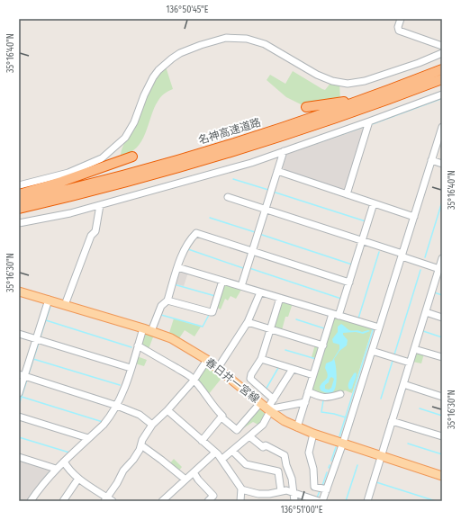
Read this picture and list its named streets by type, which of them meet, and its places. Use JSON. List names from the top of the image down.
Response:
{
  "streets": {
    "highway": ["名神高速道路"],
    "main road": ["春日井一宮線"]
  },
  "coordinates": [
    "136°50'45\"E",
    "35°16'40\"N",
    "35°16'30\"N",
    "136°51'00\"E"
  ]
}
